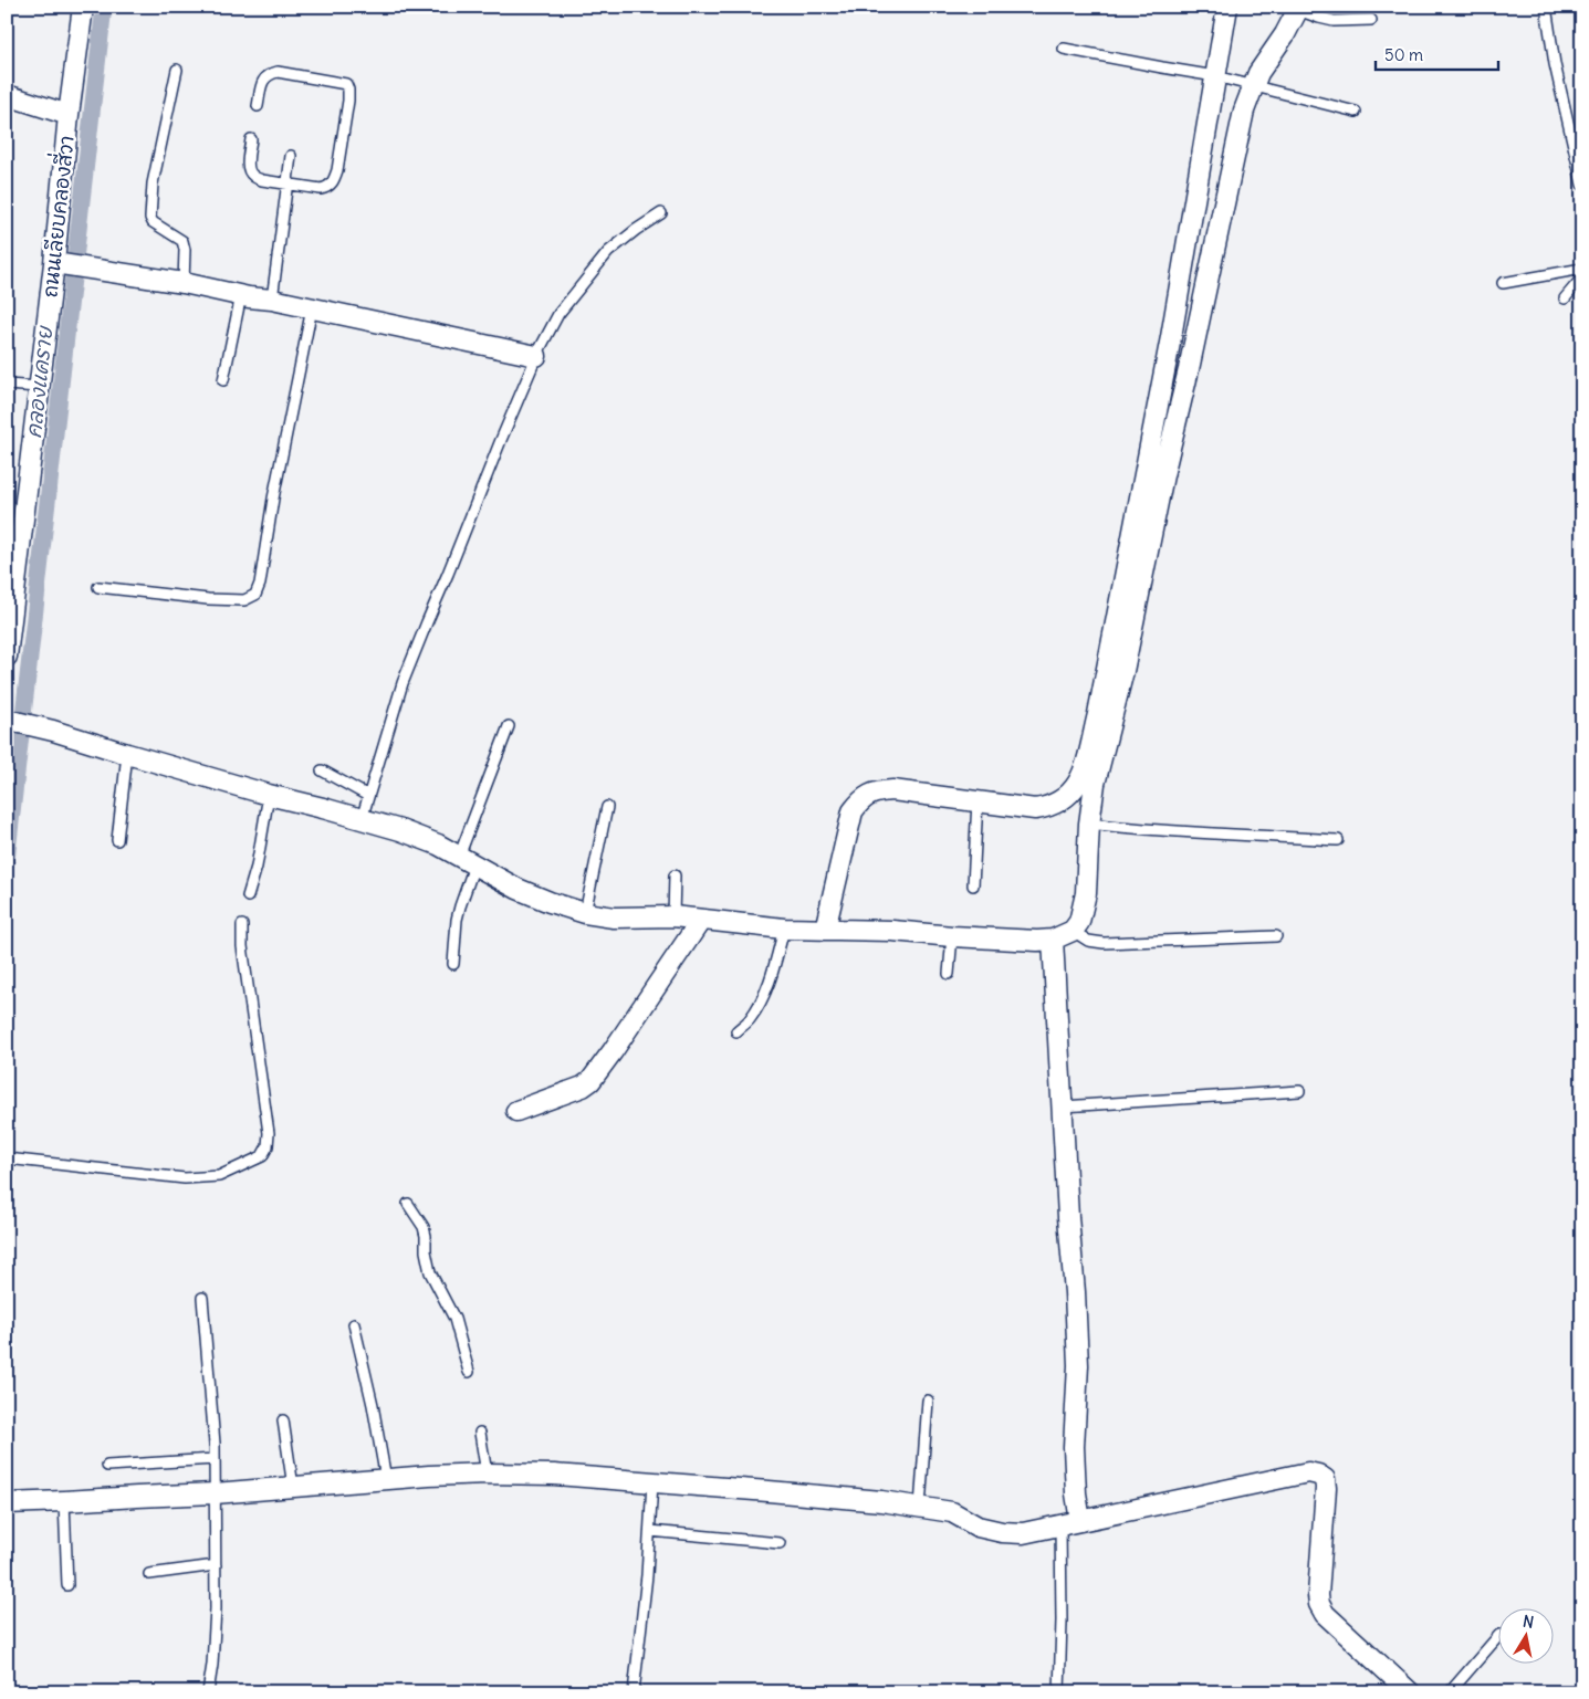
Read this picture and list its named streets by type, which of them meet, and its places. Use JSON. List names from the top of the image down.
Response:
{
  "streets": {
    "street": ["ถนนเลียบคลองสี่วา"]
  },
  "water": ["คลองเเคราย"],
  "scale_bar": "50 m",
  "north": "top"
}
